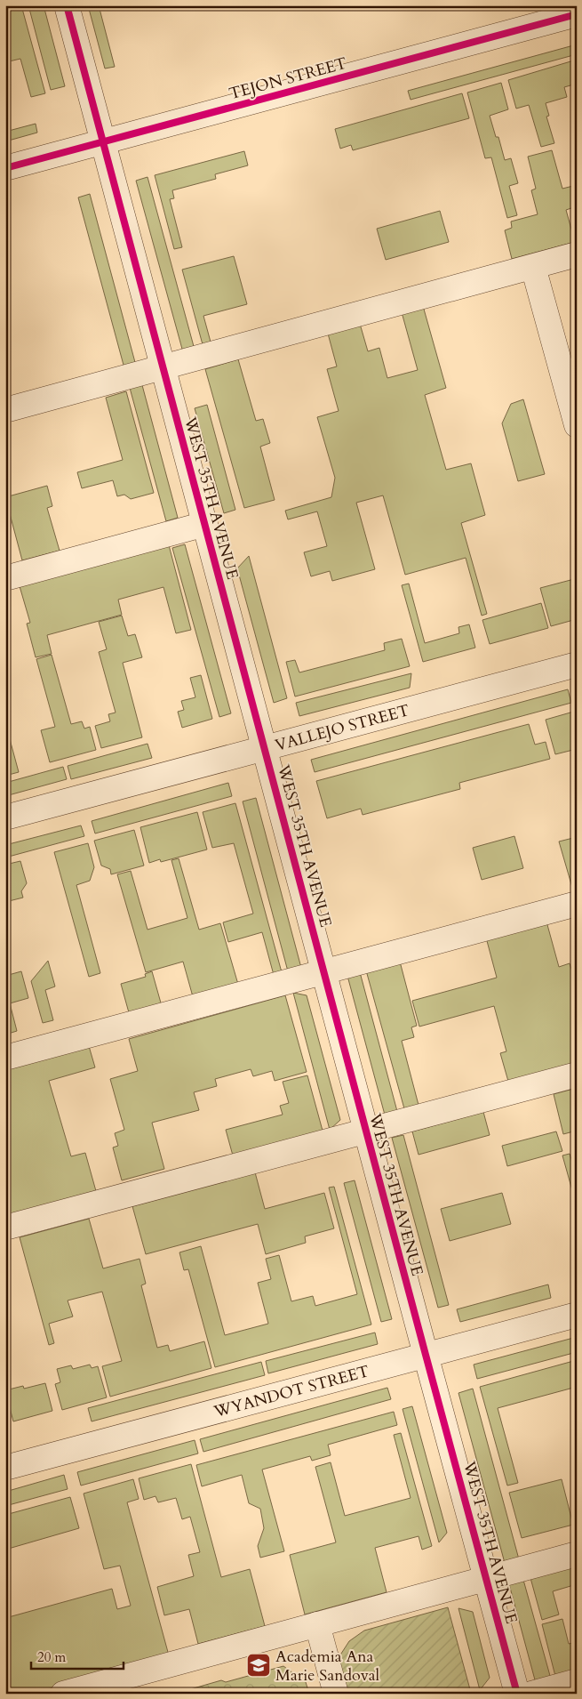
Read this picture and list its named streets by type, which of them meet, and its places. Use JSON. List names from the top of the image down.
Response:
{
  "streets": {
    "street": [
      "TEJON STREET",
      "WEST 35TH AVENUE",
      "VALLEJO STREET",
      "WYANDOT STREET"
    ]
  },
  "crossings": [
    ["TEJON STREET", "WEST 35TH AVENUE"],
    ["WEST 35TH AVENUE", "VALLEJO STREET"],
    ["WEST 35TH AVENUE", "WYANDOT STREET"]
  ],
  "places": {
    "school or university": ["Academia Ana Marie Sandoval"]
  },
  "scale_bar": "20 m"
}
